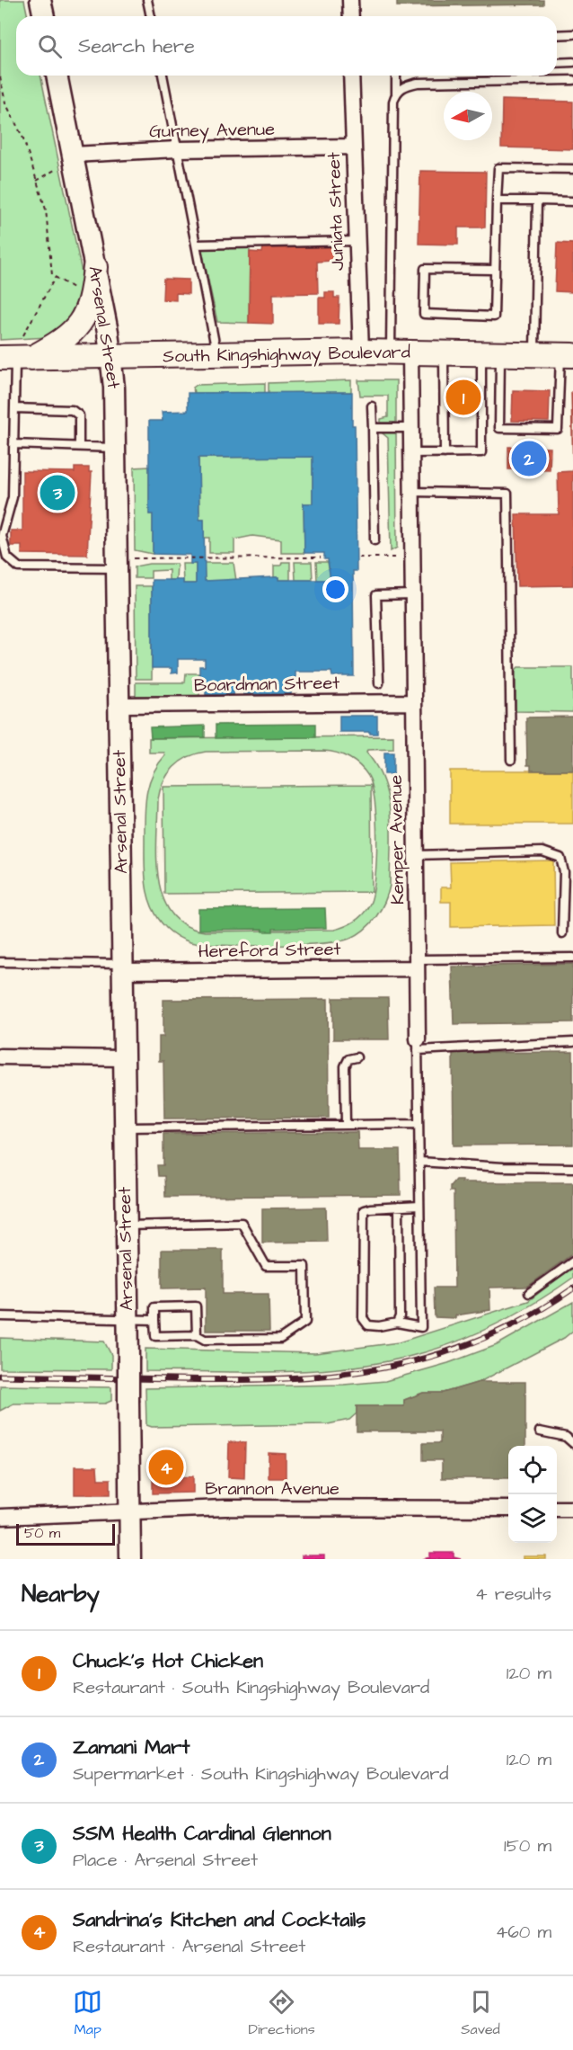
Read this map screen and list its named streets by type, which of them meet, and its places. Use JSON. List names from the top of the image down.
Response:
{
  "streets": {
    "main road": ["Arsenal Street", "South Kingshighway Boulevard"],
    "street": [
      "Gurney Avenue",
      "Juniata Street",
      "Boardman Street",
      "Kemper Avenue",
      "Hereford Street",
      "Brannon Avenue"
    ]
  },
  "crossings": [
    ["Gurney Avenue", "Juniata Street"],
    ["Gurney Avenue", "Arsenal Street"],
    ["Juniata Street", "South Kingshighway Boulevard"],
    ["Arsenal Street", "South Kingshighway Boulevard"],
    ["Arsenal Street", "Boardman Street"],
    ["Arsenal Street", "Hereford Street"],
    ["Arsenal Street", "Brannon Avenue"],
    ["South Kingshighway Boulevard", "Kemper Avenue"],
    ["Boardman Street", "Kemper Avenue"],
    ["Kemper Avenue", "Hereford Street"]
  ],
  "scale_bar": "50 m",
  "north": "left",
  "page": {
    "search": "Search here",
    "pins": [
      "1",
      "2",
      "3",
      "4"
    ],
    "scale": "50 m",
    "heading": ["Nearby", "4 results"],
    "list": [
      {
        "mark": "1",
        "name": "Chuck's Hot Chicken",
        "note": "Restaurant · South Kingshighway Boulevard",
        "value": "120 m"
      },
      {
        "mark": "2",
        "name": "Zamani Mart",
        "note": "Supermarket · South Kingshighway Boulevard",
        "value": "120 m"
      },
      {
        "mark": "3",
        "name": "SSM Health Cardinal Glennon",
        "note": "Place · Arsenal Street",
        "value": "150 m"
      },
      {
        "mark": "4",
        "name": "Sandrina's Kitchen and Cocktails",
        "note": "Restaurant · Arsenal Street",
        "value": "460 m"
      }
    ],
    "nav": ["Map", "Directions", "Saved"]
  }
}
